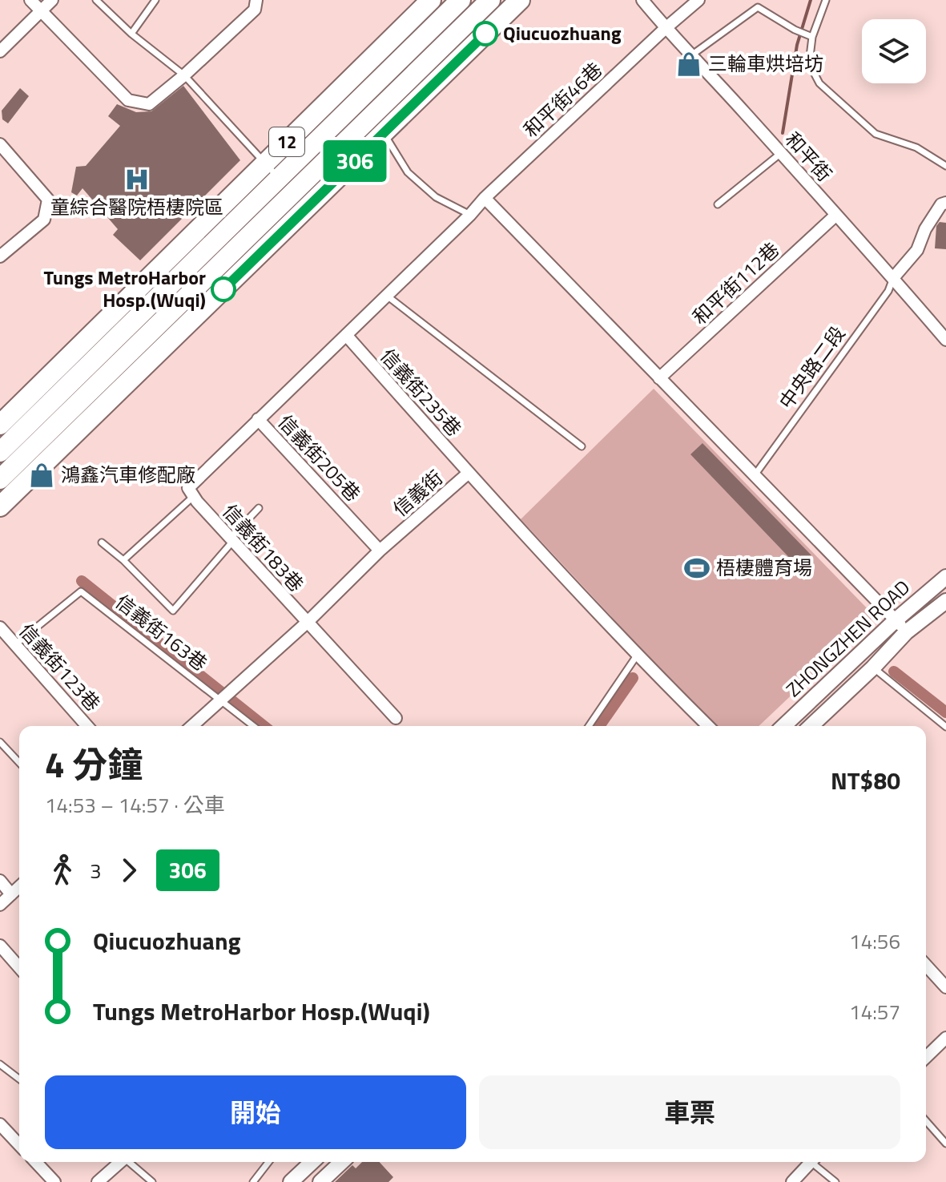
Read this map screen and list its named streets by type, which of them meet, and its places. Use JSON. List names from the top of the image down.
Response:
{
  "streets": {
    "main road": ["12"],
    "street": [
      "和平街46巷",
      "和平街",
      "和平街112巷",
      "信義街235巷",
      "信義街205巷",
      "信義街",
      "信義街183巷",
      "ZHONGZHEN ROAD",
      "信義街123巷"
    ],
    "lane": ["中央路二段", "信義街163巷"]
  },
  "crossings": [
    ["和平街46巷", "和平街"],
    ["和平街46巷", "信義街235巷"],
    ["和平街46巷", "信義街205巷"],
    ["和平街", "和平街112巷"],
    ["和平街", "中央路二段"],
    ["信義街235巷", "信義街"],
    ["信義街205巷", "信義街"],
    ["信義街", "信義街183巷"],
    ["信義街", "信義街163巷"],
    ["信義街163巷", "信義街123巷"]
  ],
  "places": {
    "other": ["Qiucuozhuang", "Tungs MetroHarbor Hosp.(Wuqi)"],
    "shop": ["三輪車烘培坊", "鴻鑫汽車修配廠"],
    "hospital": ["童綜合醫院梧棲院區"],
    "sports": ["梧棲體育場"]
  },
  "lines": ["bus line 306"],
  "page": {
    "on_map": "306",
    "heading": ["4 分鐘", "14:53 – 14:57 · 公車", "NT$80"],
    "legs": ["3", "306"],
    "list": [
      {
        "name": "Qiucuozhuang",
        "value": "14:56"
      },
      {
        "name": "Tungs MetroHarbor Hosp.(Wuqi)",
        "value": "14:57"
      }
    ],
    "buttons": ["開始", "車票"]
  }
}
